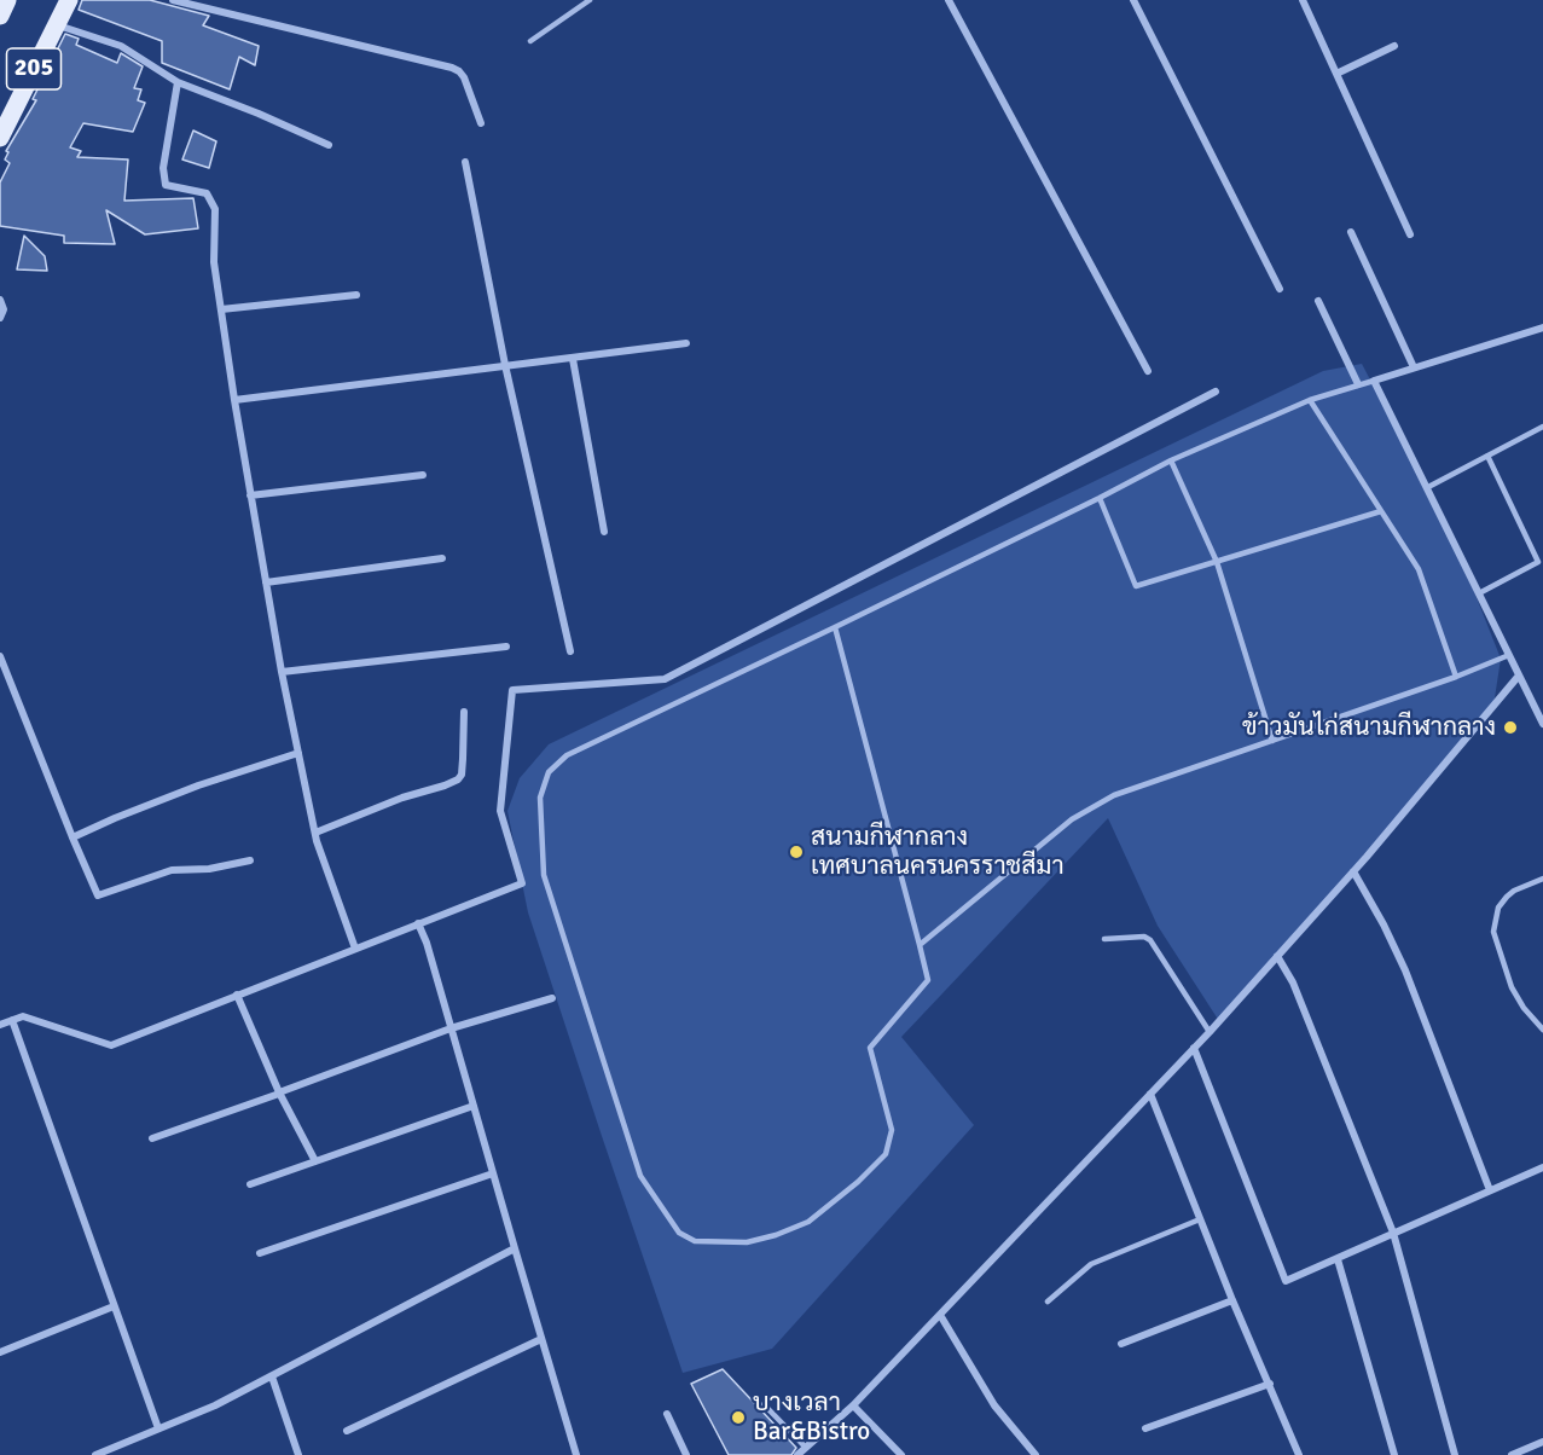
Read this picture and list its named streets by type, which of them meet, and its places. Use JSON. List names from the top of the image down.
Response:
{
  "streets": {
    "main road": ["205"]
  },
  "places": ["ข้าวมันไก่สนามกีฬากลาง", "สนามกีฬากลาง เทศบาลนครนครราชสีมา", "บางเวลา Bar&Bistro"]
}
